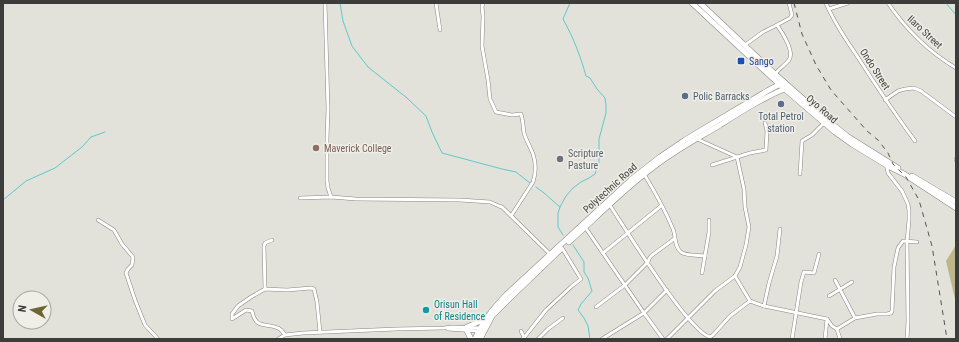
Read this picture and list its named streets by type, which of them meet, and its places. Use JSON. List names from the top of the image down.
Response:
{
  "streets": {
    "main road": ["Oyo Road", "Polytechnic Road"],
    "street": ["Ilaro Street", "Ondo Street"]
  },
  "crossings": [
    ["Oyo Road", "Polytechnic Road"]
  ],
  "places": {
    "transit": ["Sango"],
    "other": [
      "Polic Barracks",
      "Total Petrol station",
      "Maverick College",
      "Scripture Pasture",
      "Orisun Hall of Residence"
    ]
  },
  "north": "left"
}
